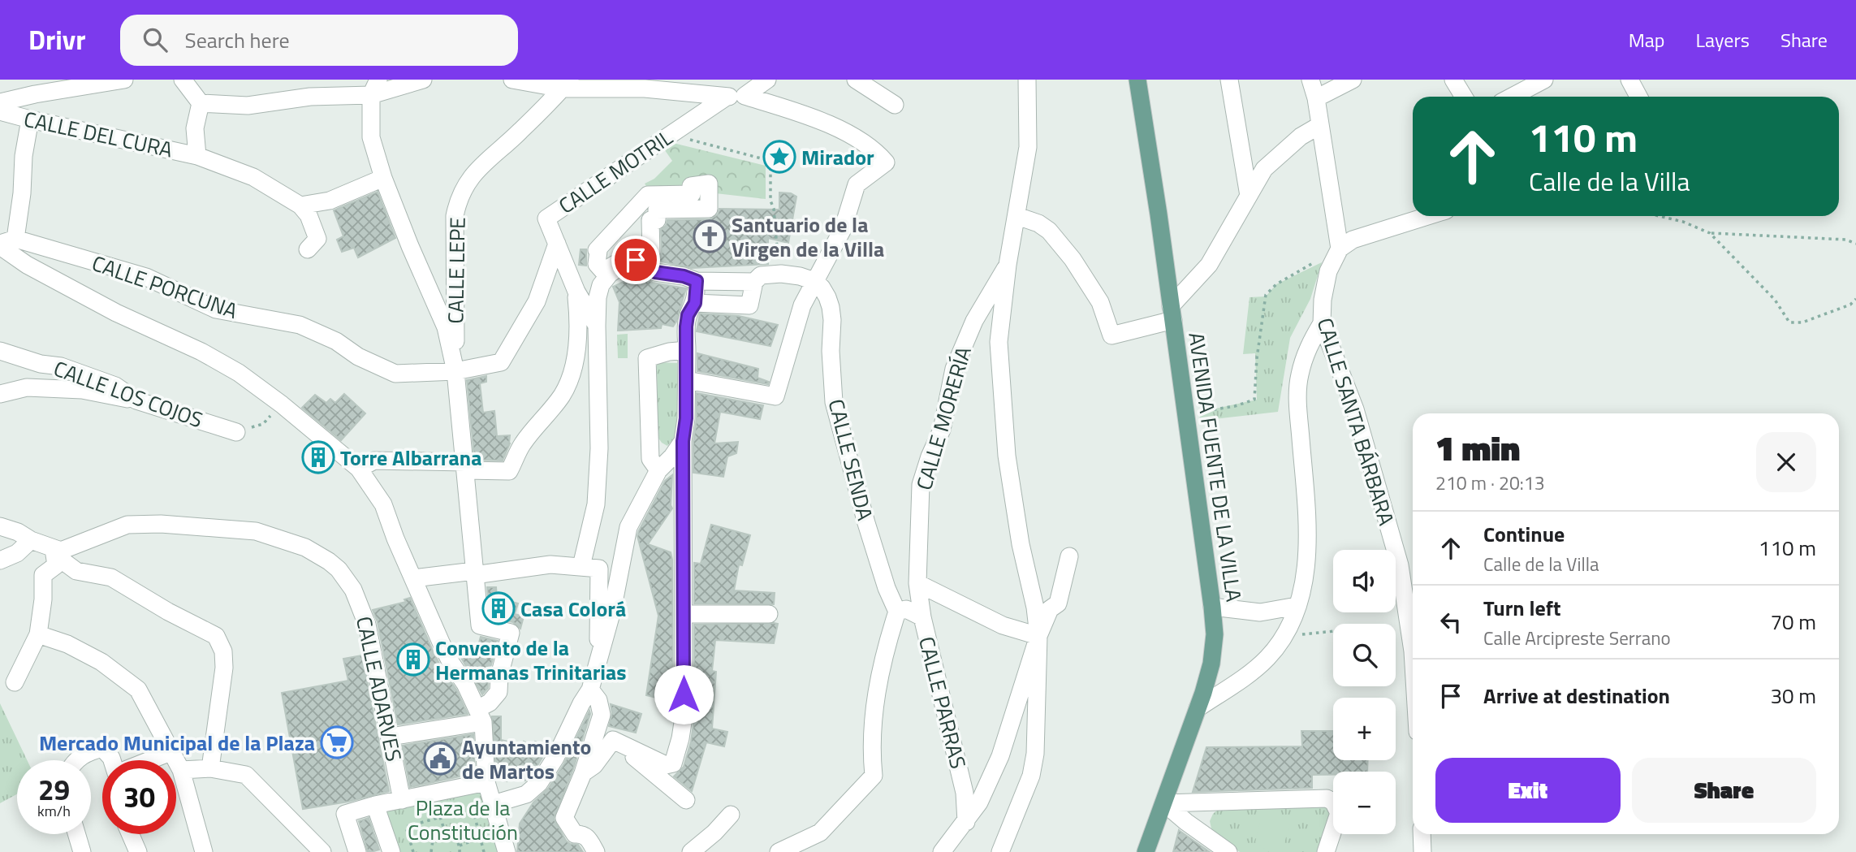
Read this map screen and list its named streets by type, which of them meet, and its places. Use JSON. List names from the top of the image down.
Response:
{
  "streets": {
    "main road": ["AVENIDA FUENTE DE LA VILLA"],
    "street": [
      "CALLE DEL CURA",
      "CALLE MOTRIL",
      "CALLE LEPE",
      "CALLE PORCUNA",
      "CALLE LOS COJOS",
      "CALLE MORERÍA",
      "CALLE SANTA BÁRBARA",
      "CALLE SENDA",
      "CALLE ADARVES",
      "CALLE PARRAS"
    ]
  },
  "crossings": [
    ["CALLE MOTRIL", "CALLE PORCUNA"],
    ["CALLE LEPE", "CALLE PORCUNA"],
    ["CALLE MORERÍA", "CALLE PARRAS"]
  ],
  "parks": ["Plaza de la Constitución"],
  "places": {
    "place": ["Mirador"],
    "church": ["Santuario de la Virgen de la Villa"],
    "building": ["Torre Albarrana", "Casa Colorá", "Convento de la Hermanas Trinitarias"],
    "supermarket": ["Mercado Municipal de la Plaza"],
    "public building": ["Ayuntamiento de Martos"]
  },
  "page": {
    "header": "Drivr",
    "search": "Search here",
    "nav": ["Map", "Layers", "Share"],
    "turn": ["110 m", "Calle de la Villa"],
    "heading": ["1 min", "210 m · 20:13"],
    "list": [
      {
        "name": "Continue",
        "note": "Calle de la Villa",
        "value": "110 m"
      },
      {
        "name": "Turn left",
        "note": "Calle Arcipreste Serrano",
        "value": "70 m"
      },
      {
        "name": "Arrive at destination",
        "value": "30 m"
      }
    ],
    "map_buttons": ["+", "−"],
    "buttons": ["Exit", "Share"],
    "speed": "29 km/h",
    "limit": "30"
  }
}
